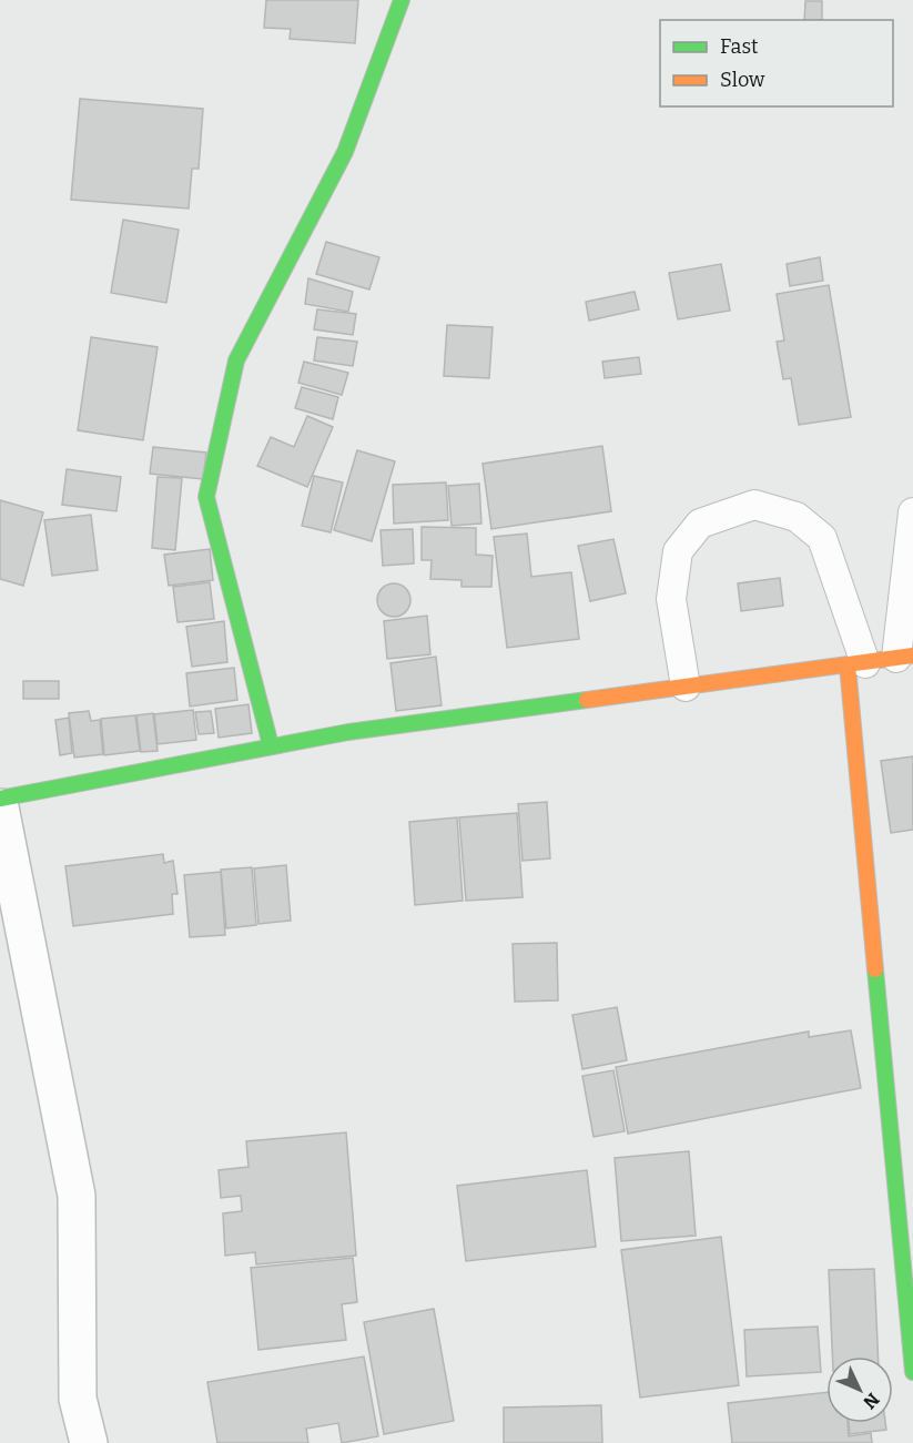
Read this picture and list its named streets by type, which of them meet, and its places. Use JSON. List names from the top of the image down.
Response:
{
  "legend": ["Fast", "Slow"],
  "north": "bottom right"
}
